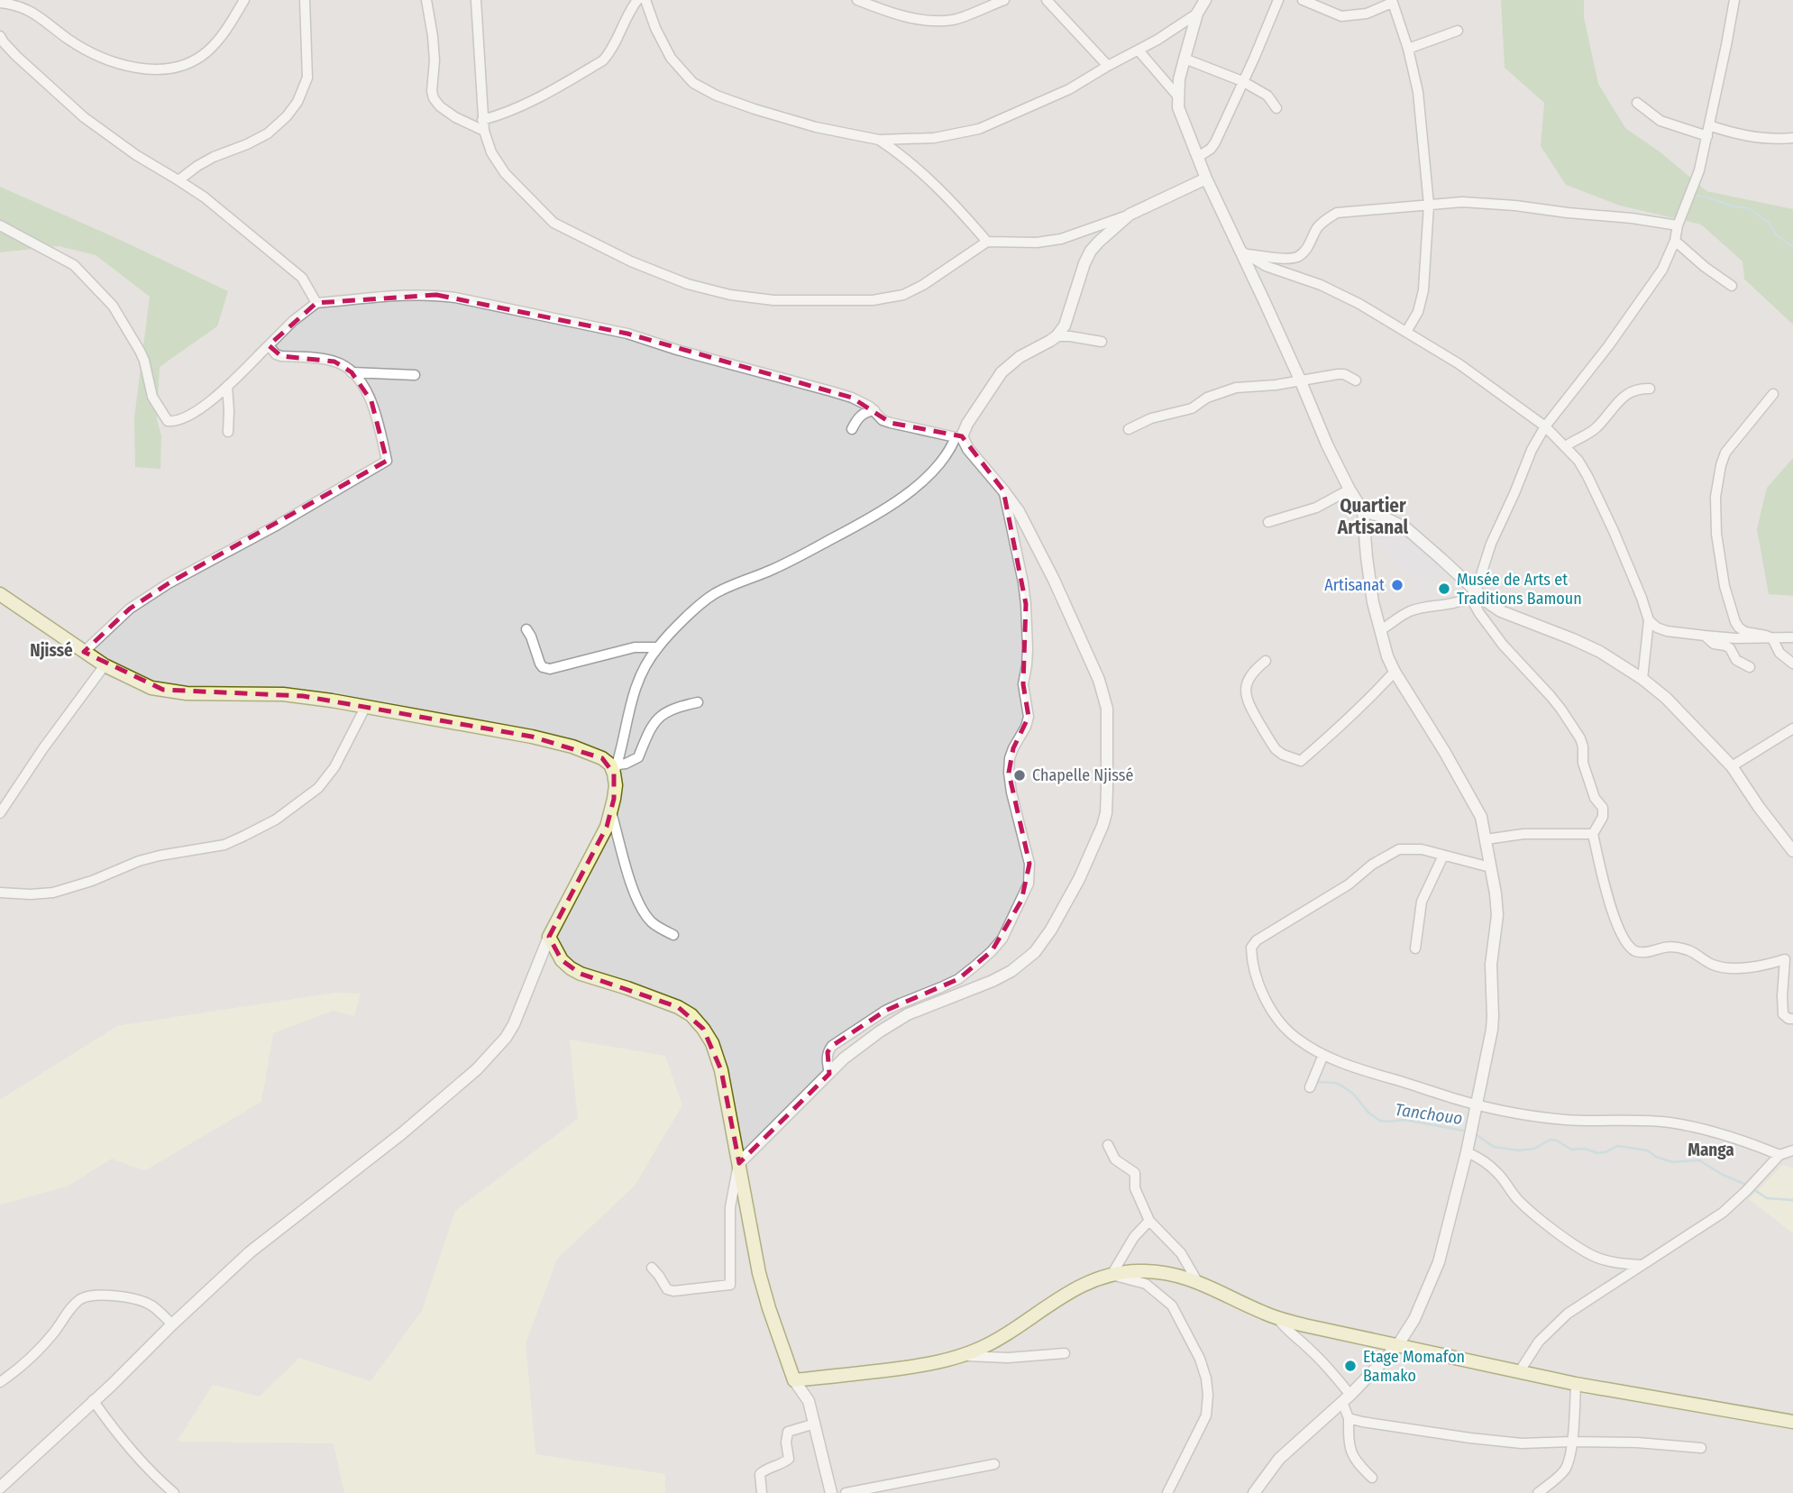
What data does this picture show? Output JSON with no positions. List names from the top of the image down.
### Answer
{
  "districts": ["Quartier Artisanal", "Njissé", "Manga"],
  "water": ["Tanchouo"],
  "places": [
    "Artisanat",
    "Musée de Arts et Traditions Bamoun",
    "Chapelle Njissé",
    "Etage Momafon Bamako"
  ]
}
